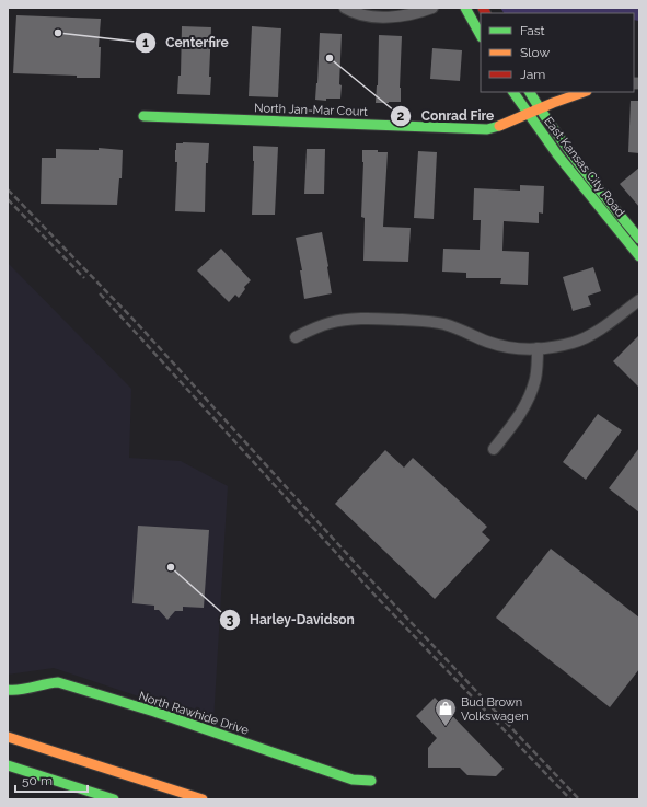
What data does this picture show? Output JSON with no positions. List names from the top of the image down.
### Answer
{
  "streets": {
    "main road": ["North Jan-Mar Court", "East Kansas City Road", "North Rawhide Drive"]
  },
  "crossings": [
    ["North Jan-Mar Court", "East Kansas City Road"]
  ],
  "places": {
    "other": ["Centerfire", "Conrad Fire", "Harley-Davidson"],
    "shop": ["Bud Brown Volkswagen"]
  },
  "legend": ["Fast", "Slow", "Jam"],
  "scale_bar": "50 m"
}
